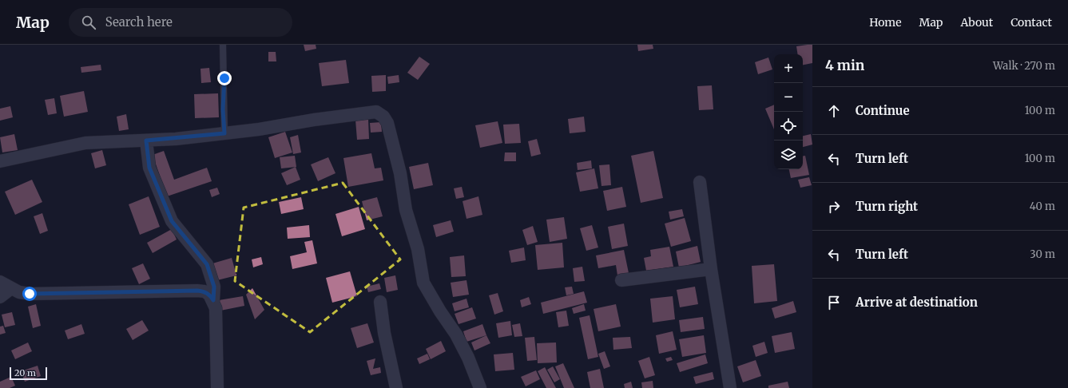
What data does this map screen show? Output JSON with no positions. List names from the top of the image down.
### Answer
{
  "scale_bar": "20 m",
  "page": {
    "header": "Map",
    "search": "Search here",
    "nav": [
      "Home",
      "Map",
      "About",
      "Contact"
    ],
    "heading": ["4 min", "Walk · 270 m"],
    "map_buttons": ["+", "−"],
    "list": [
      ["Continue", "100 m"],
      ["Turn left", "100 m"],
      ["Turn right", "40 m"],
      ["Turn left", "30 m"],
      "Arrive at destination"
    ],
    "scale": "20 m"
  }
}
